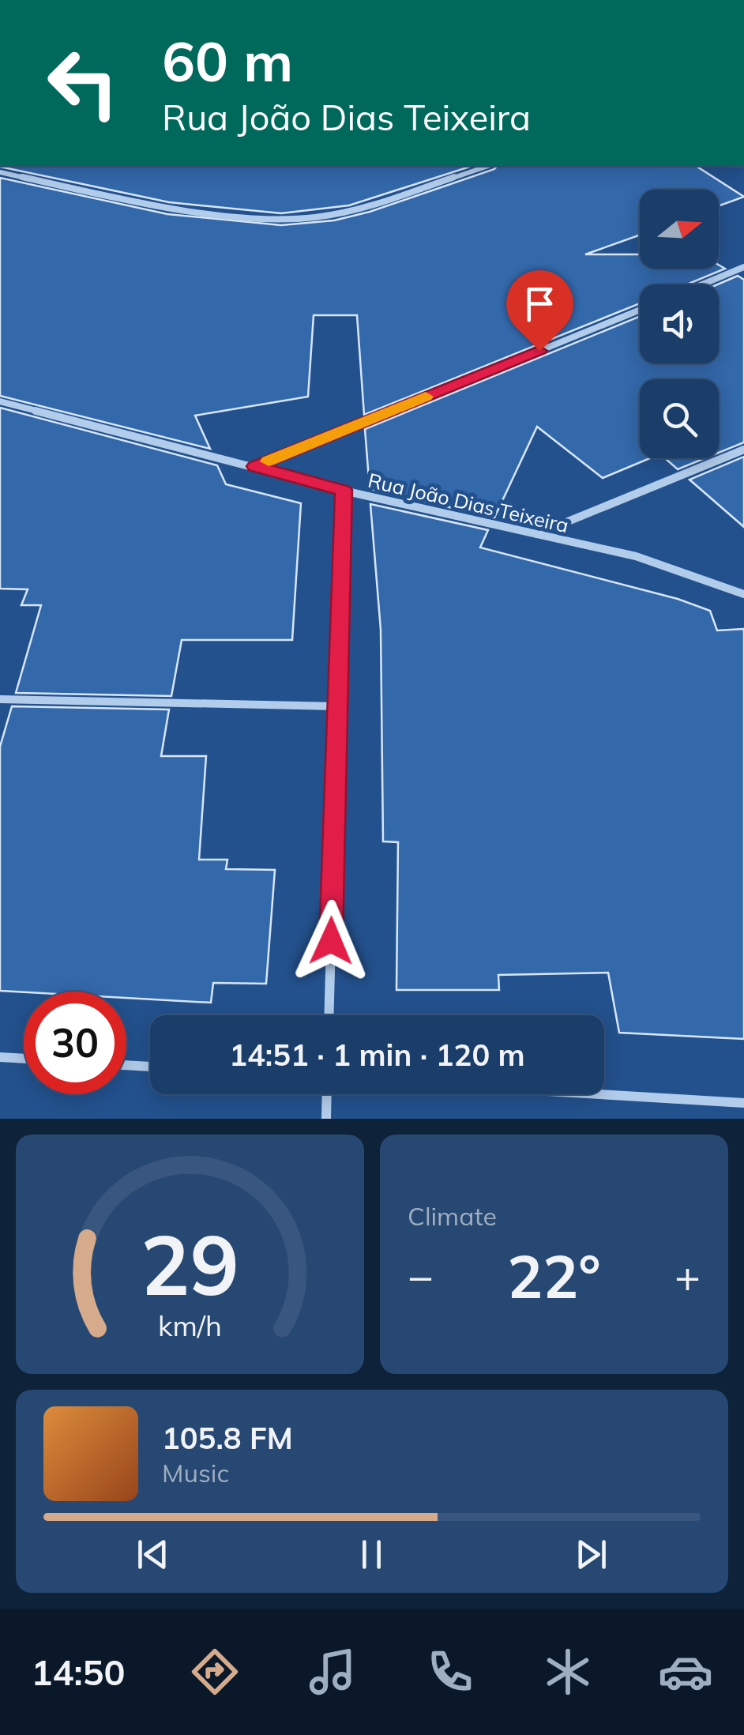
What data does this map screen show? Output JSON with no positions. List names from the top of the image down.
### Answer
{
  "streets": {
    "street": ["Rua João Dias Teixeira"]
  },
  "north": "right",
  "page": {
    "turn": ["60 m", "Rua João Dias Teixeira"],
    "limit": "30",
    "trip": "14:51 · 1 min · 120 m",
    "tile": "Climate",
    "heat": ["−", "22°", "+"],
    "song": ["105.8 FM", "Music"],
    "tabs": "14:50",
    "gauge": ["29", "km/h"]
  }
}
